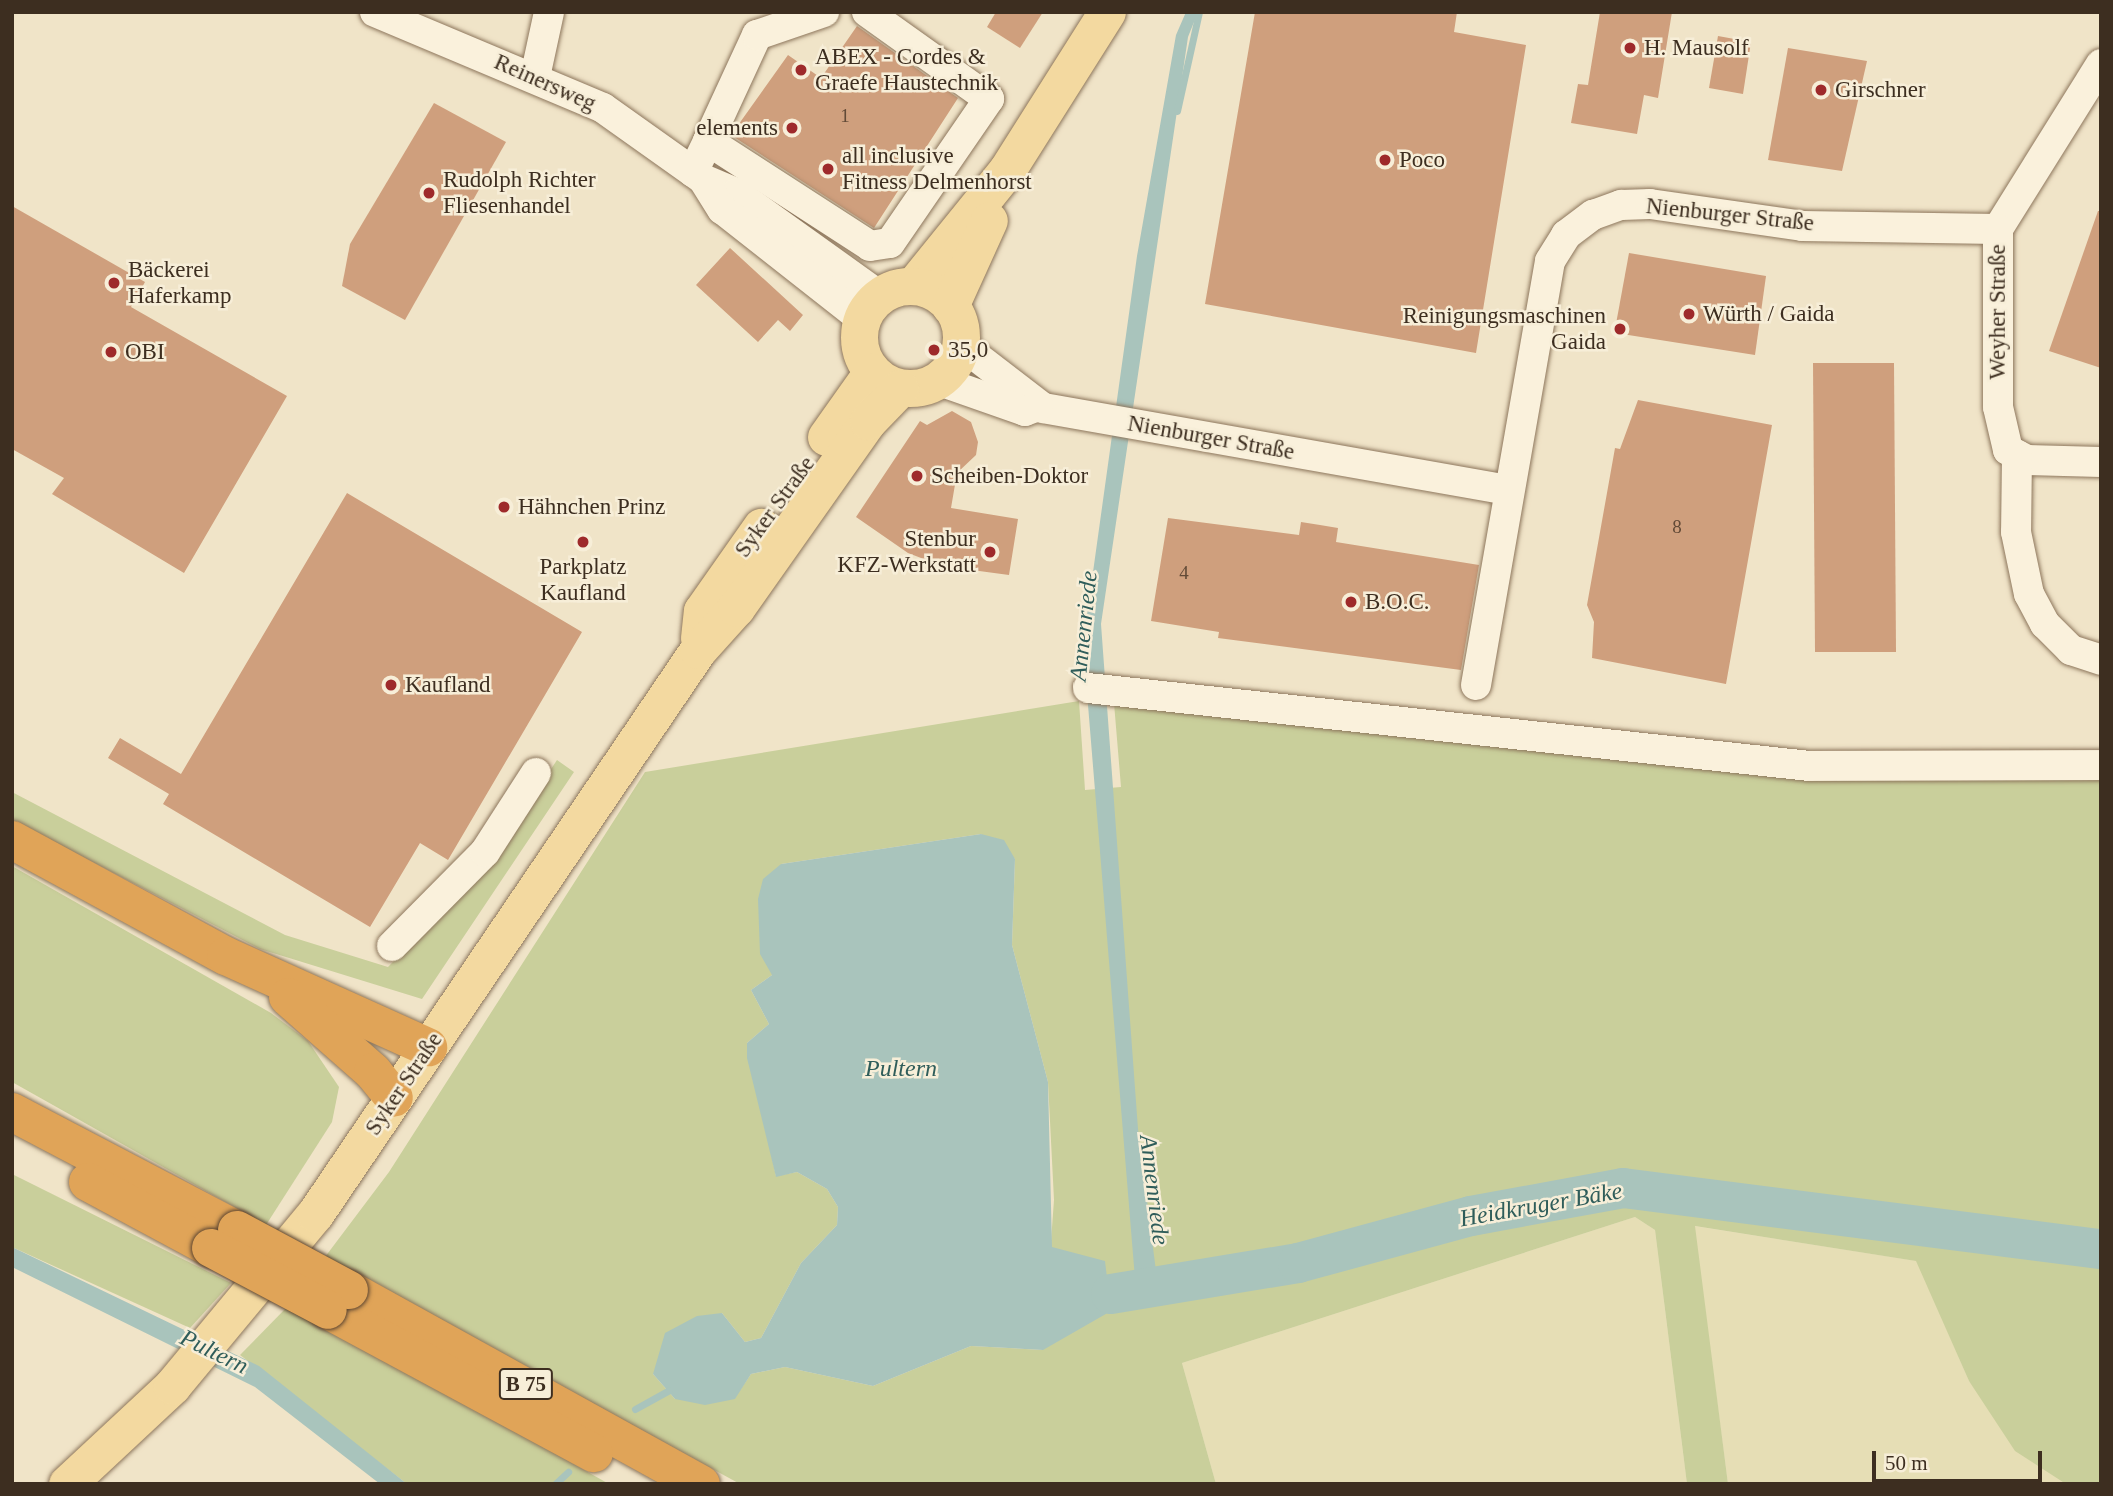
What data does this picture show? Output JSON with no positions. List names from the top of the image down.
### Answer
{
  "streets": {
    "highway": ["B 75"],
    "main road": ["Syker Straße"],
    "street": ["Reinersweg", "Nienburger Straße", "Weyher Straße"]
  },
  "crossings": [
    ["Reinersweg", "Nienburger Straße"],
    ["Reinersweg", "Syker Straße"],
    ["Nienburger Straße", "Weyher Straße"],
    ["Nienburger Straße", "Syker Straße"]
  ],
  "water": ["Annenriede", "Pultern", "Heidkruger Bäke"],
  "places": [
    "H. Mausolf",
    "ABEX - Cordes & Graefe Haustechnik",
    "Girschner",
    "elements",
    "Poco",
    "all inclusive Fitness Delmenhorst",
    "Rudolph Richter Fliesenhandel",
    "Bäckerei Haferkamp",
    "Würth / Gaida",
    "Reinigungsmaschinen Gaida",
    "35,0",
    "OBI",
    "Scheiben-Doktor",
    "Hähnchen Prinz",
    "Parkplatz Kaufland",
    "Stenbur KFZ-Werkstatt",
    "B.O.C.",
    "Kaufland"
  ],
  "house_numbers": ["1", "8", "4"],
  "scale_bar": "50 m"
}
